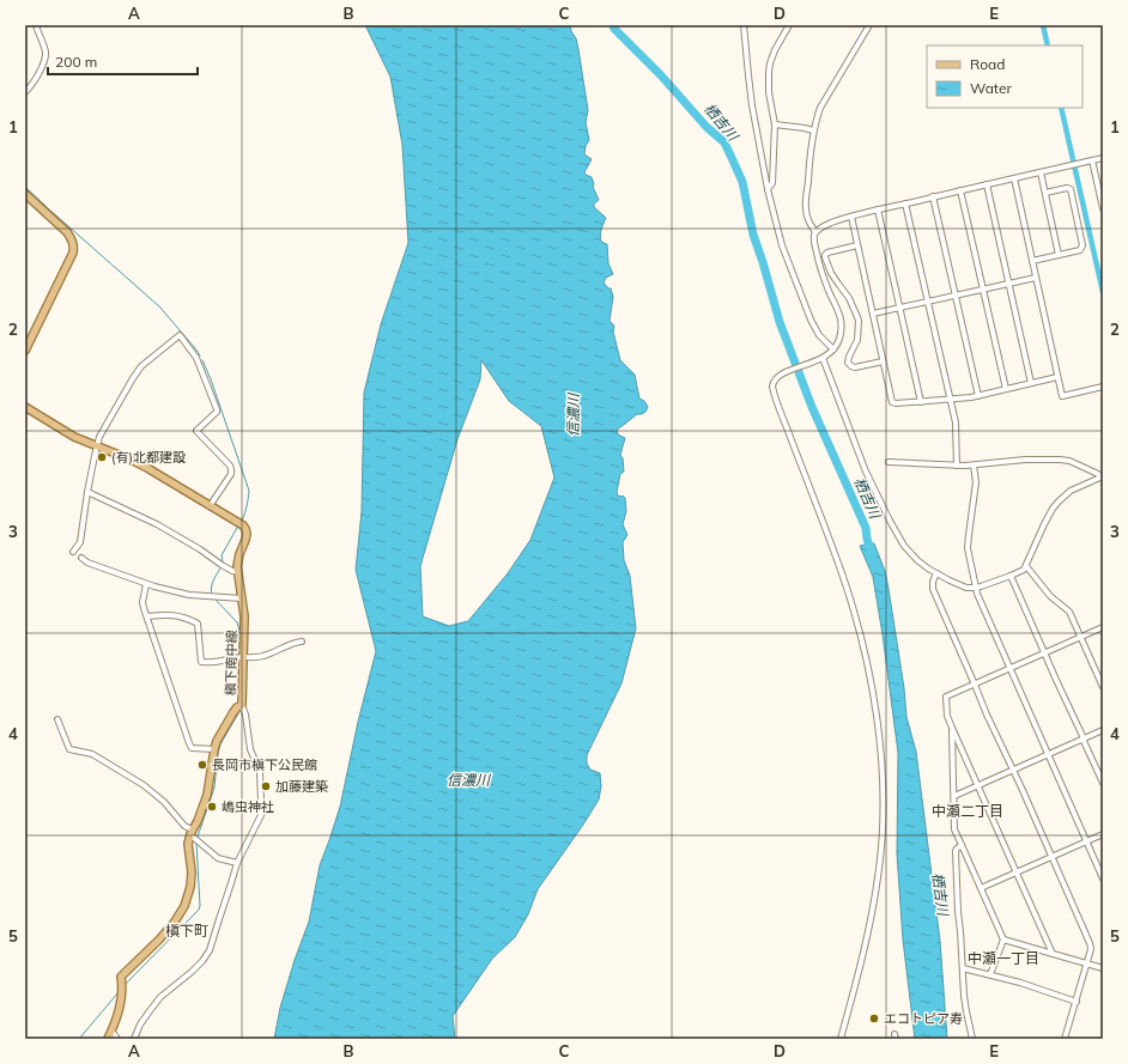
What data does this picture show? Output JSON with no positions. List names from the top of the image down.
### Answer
{
  "streets": {
    "main road": ["槇下南中線"]
  },
  "districts": ["中瀬二丁目", "槇下町", "中瀬一丁目"],
  "water": ["栖吉川", "信濃川"],
  "places": [
    "(有)北都建設",
    "長岡市槇下公民館",
    "加藤建築",
    "嶋虫神社",
    "エコトピア寿"
  ],
  "legend": ["Road", "Water"],
  "scale_bar": "200 m",
  "grid": {
    "columns": [
      "A",
      "B",
      "C",
      "D",
      "E"
    ],
    "rows": [
      "1",
      "2",
      "3",
      "4",
      "5"
    ]
  }
}
